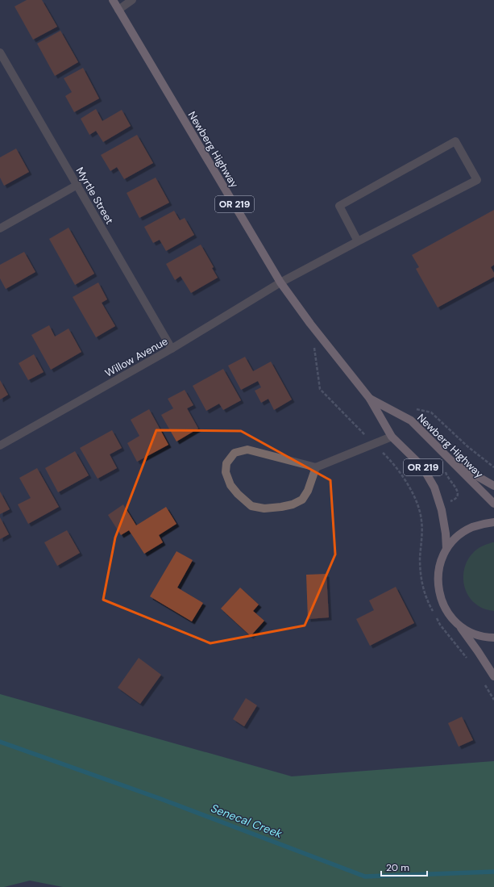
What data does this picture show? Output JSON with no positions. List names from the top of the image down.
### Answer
{
  "streets": {
    "main road": ["Newberg Highway", "OR 219"],
    "street": ["Myrtle Street", "Willow Avenue"]
  },
  "crossings": [
    ["Newberg Highway", "Willow Avenue"],
    ["Myrtle Street", "Willow Avenue"]
  ],
  "water": ["Senecal Creek"],
  "scale_bar": "20 m"
}
